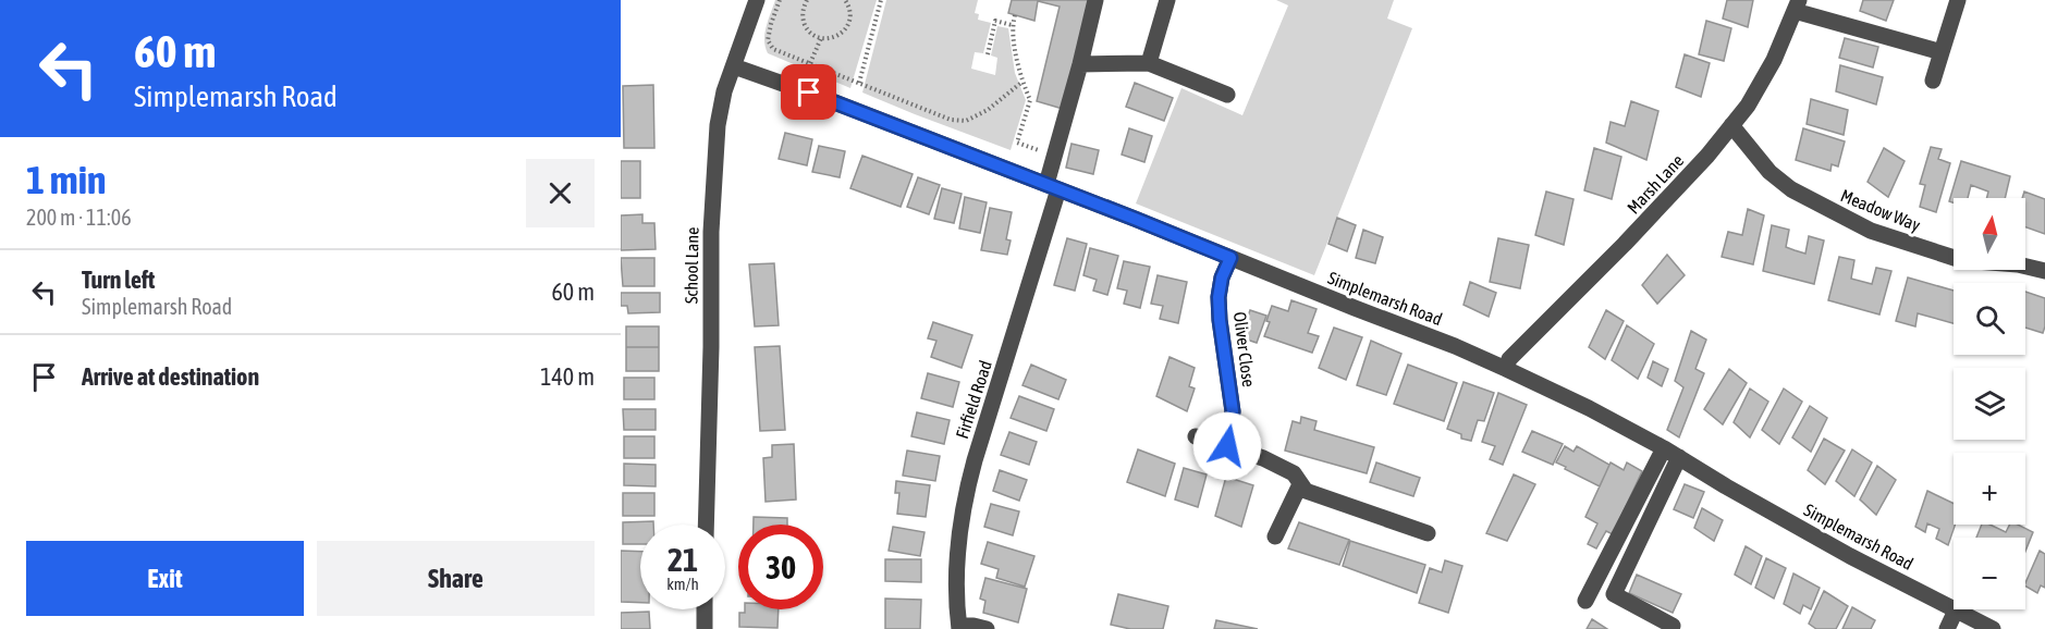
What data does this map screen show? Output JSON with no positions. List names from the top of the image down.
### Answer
{
  "streets": {
    "street": [
      "Marsh Lane",
      "Meadow Way",
      "School Lane",
      "Simplemarsh Road",
      "Oliver Close",
      "Firfield Road"
    ]
  },
  "crossings": [
    ["Marsh Lane", "Meadow Way"],
    ["Marsh Lane", "Simplemarsh Road"],
    ["School Lane", "Simplemarsh Road"],
    ["Simplemarsh Road", "Oliver Close"],
    ["Simplemarsh Road", "Firfield Road"]
  ],
  "north": "top",
  "page": {
    "turn": ["60 m", "Simplemarsh Road"],
    "heading": ["1 min", "200 m · 11:06"],
    "map_buttons": ["+", "−"],
    "list": [
      {
        "name": "Turn left",
        "note": "Simplemarsh Road",
        "value": "60 m"
      },
      {
        "name": "Arrive at destination",
        "value": "140 m"
      }
    ],
    "speed": "21 km/h",
    "limit": "30",
    "buttons": ["Exit", "Share"]
  }
}
